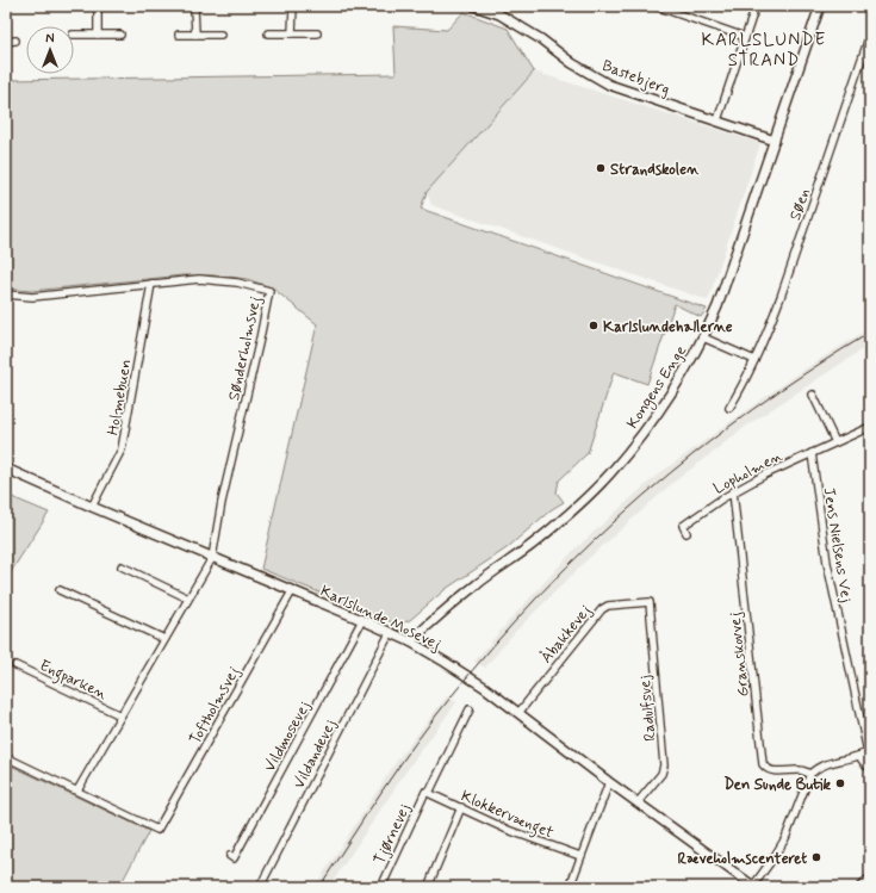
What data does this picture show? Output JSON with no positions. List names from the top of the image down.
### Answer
{
  "streets": {
    "street": [
      "Bastebjerg",
      "Søen",
      "Sønderholmsvej",
      "Kongens Enge",
      "Holmebuen",
      "Lopholmen",
      "Jens Nielsens Vej",
      "Karlslunde Mosevej",
      "Åbakkevej",
      "Granskovvej",
      "Engparken",
      "Toftholmsvej",
      "Radulfsvej",
      "Vildmosevej",
      "Vildandevej",
      "Klokkervænget",
      "Tjørnevej"
    ]
  },
  "crossings": [
    ["Bastebjerg", "Kongens Enge"],
    ["Sønderholmsvej", "Holmebuen"],
    ["Sønderholmsvej", "Karlslunde Mosevej"],
    ["Sønderholmsvej", "Engparken"],
    ["Kongens Enge", "Karlslunde Mosevej"],
    ["Holmebuen", "Karlslunde Mosevej"],
    ["Lopholmen", "Jens Nielsens Vej"],
    ["Lopholmen", "Granskovvej"],
    ["Karlslunde Mosevej", "Åbakkevej"],
    ["Karlslunde Mosevej", "Engparken"],
    ["Karlslunde Mosevej", "Toftholmsvej"],
    ["Karlslunde Mosevej", "Radulfsvej"],
    ["Karlslunde Mosevej", "Vildmosevej"],
    ["Karlslunde Mosevej", "Vildandevej"],
    ["Åbakkevej", "Radulfsvej"],
    ["Engparken", "Toftholmsvej"],
    ["Klokkervænget", "Tjørnevej"]
  ],
  "districts": ["KARLSLUNDE STRAND"],
  "places": [
    "Strandskolen",
    "Karlslundehallerne",
    "Den Sunde Butik",
    "Ræveholmscenteret"
  ],
  "north": "top"
}
